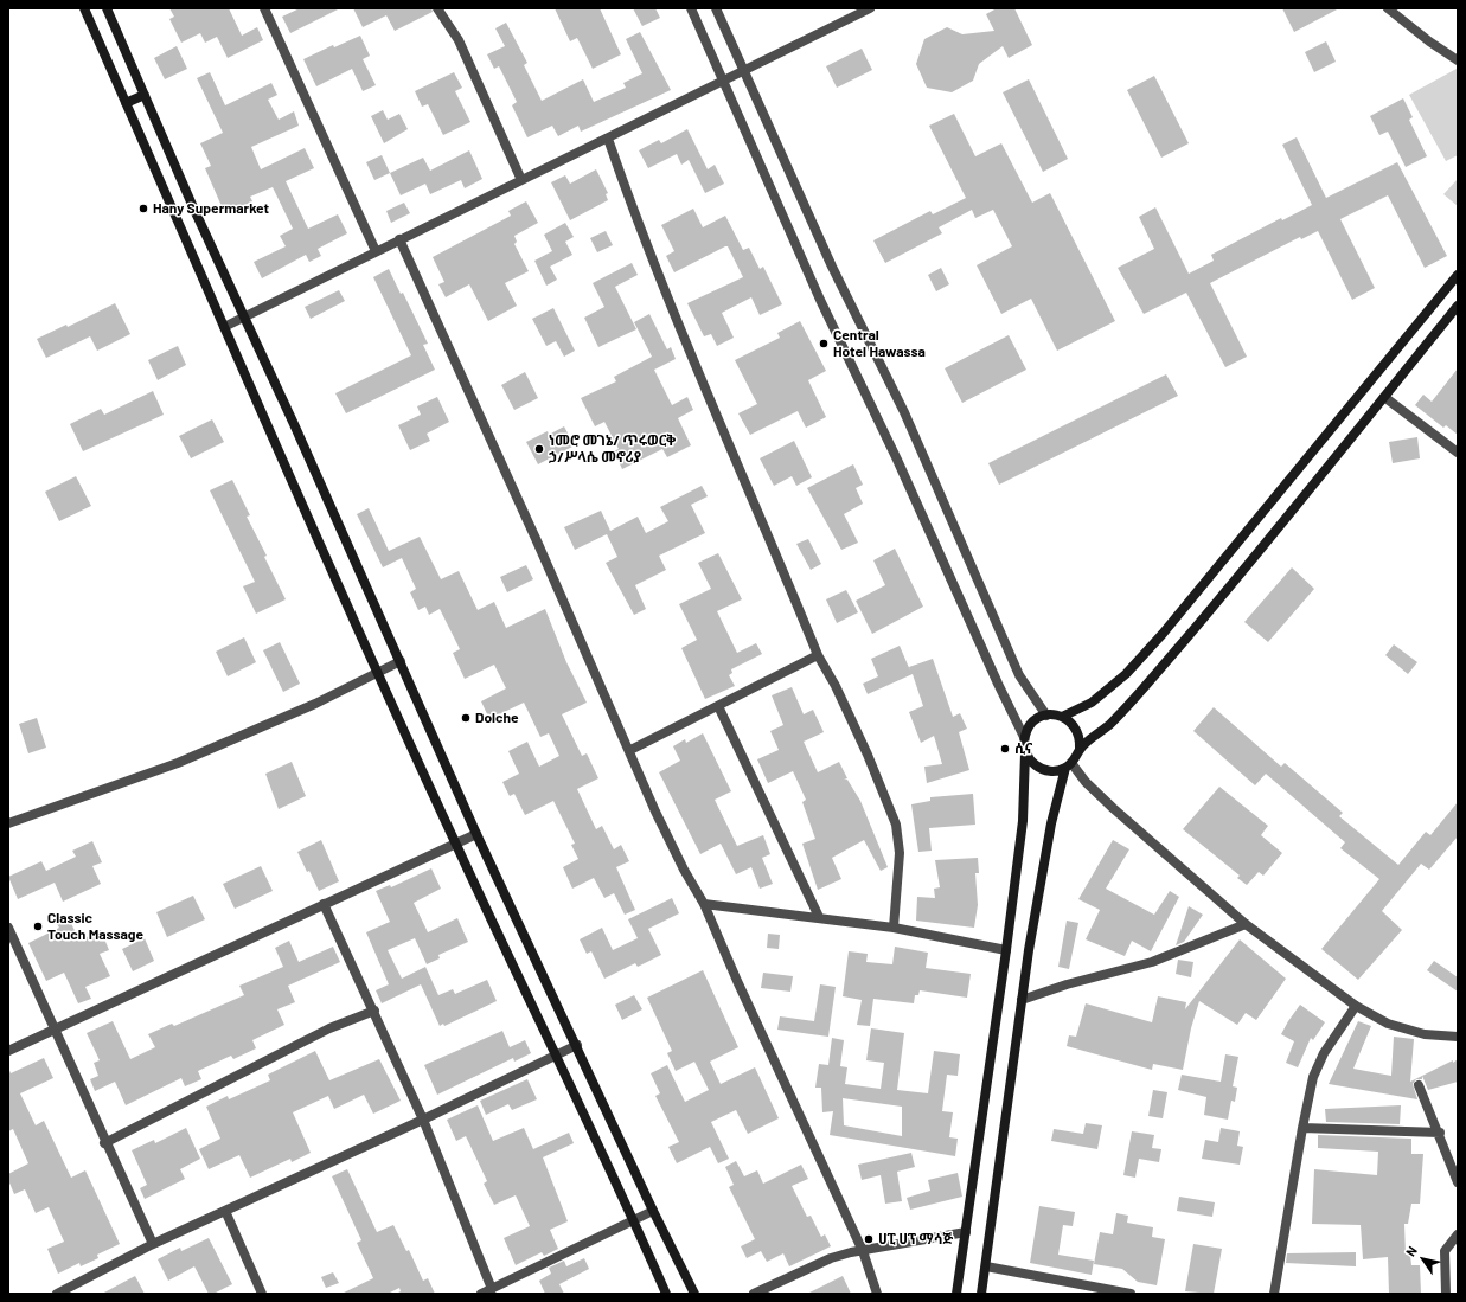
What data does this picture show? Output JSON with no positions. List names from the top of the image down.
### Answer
{
  "places": [
    "Hany Supermarket",
    "Central Hotel Hawassa",
    "ነመሮ መገኔ/ ጥሩወርቅ ኃ/ሥላሴ መኖሪያ",
    "Dolche",
    "ሲና",
    "Classic Touch Massage",
    "ሀፒ ሀፕ ማሳጅ"
  ],
  "north": "top left"
}
